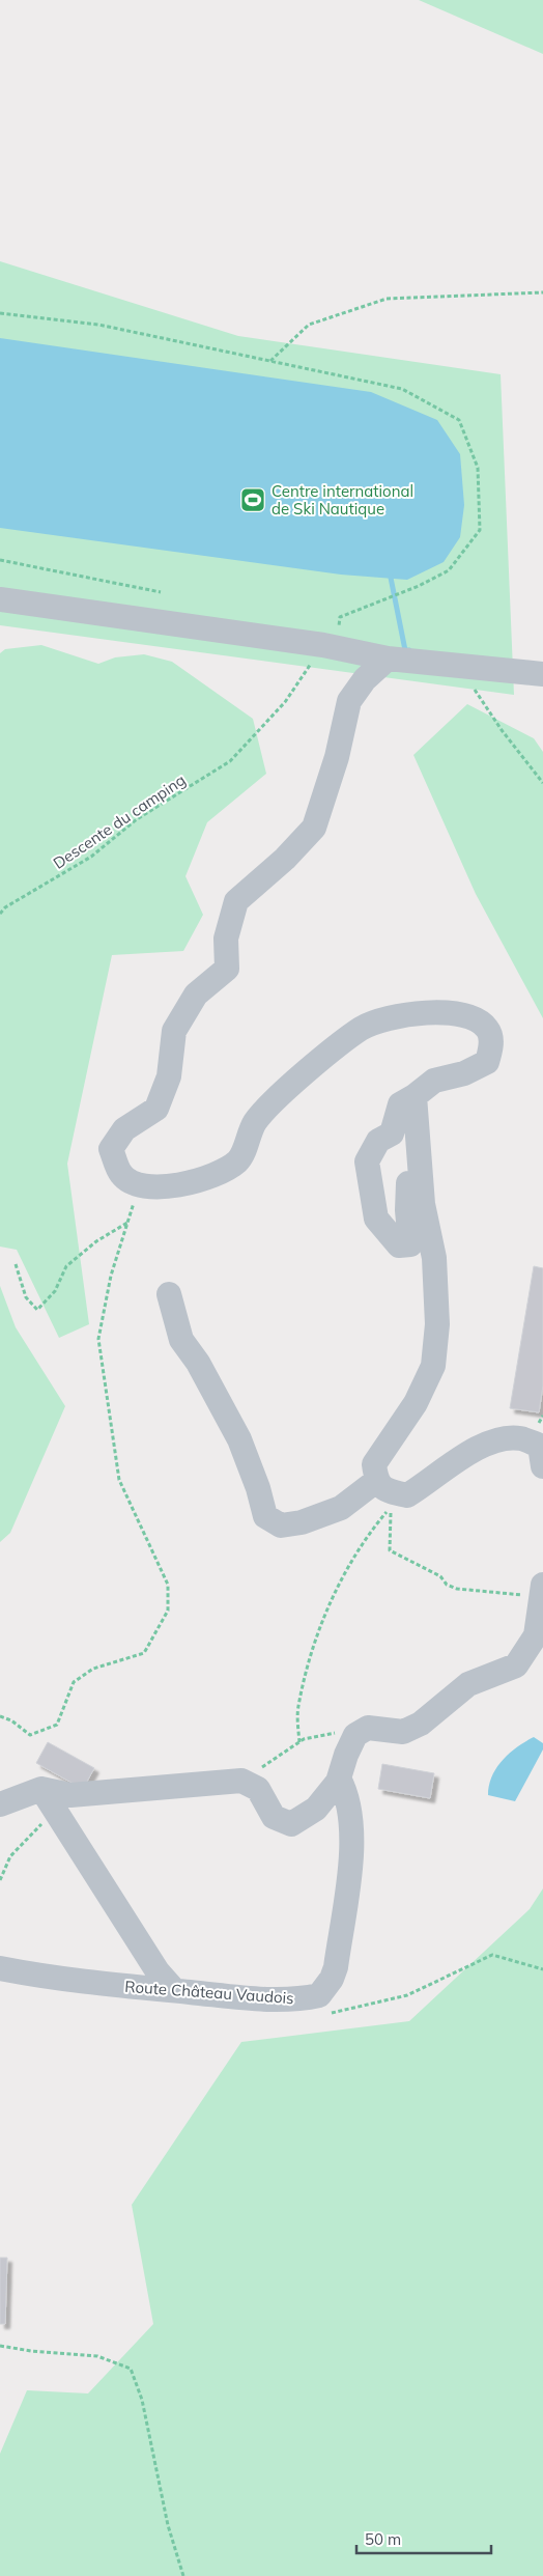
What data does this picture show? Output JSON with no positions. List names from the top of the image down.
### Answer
{
  "streets": {
    "lane": ["Route Château Vaudois"],
    "path": ["Descente du camping"]
  },
  "places": {
    "sports": ["Centre international de Ski Nautique"]
  },
  "scale_bar": "50 m"
}
